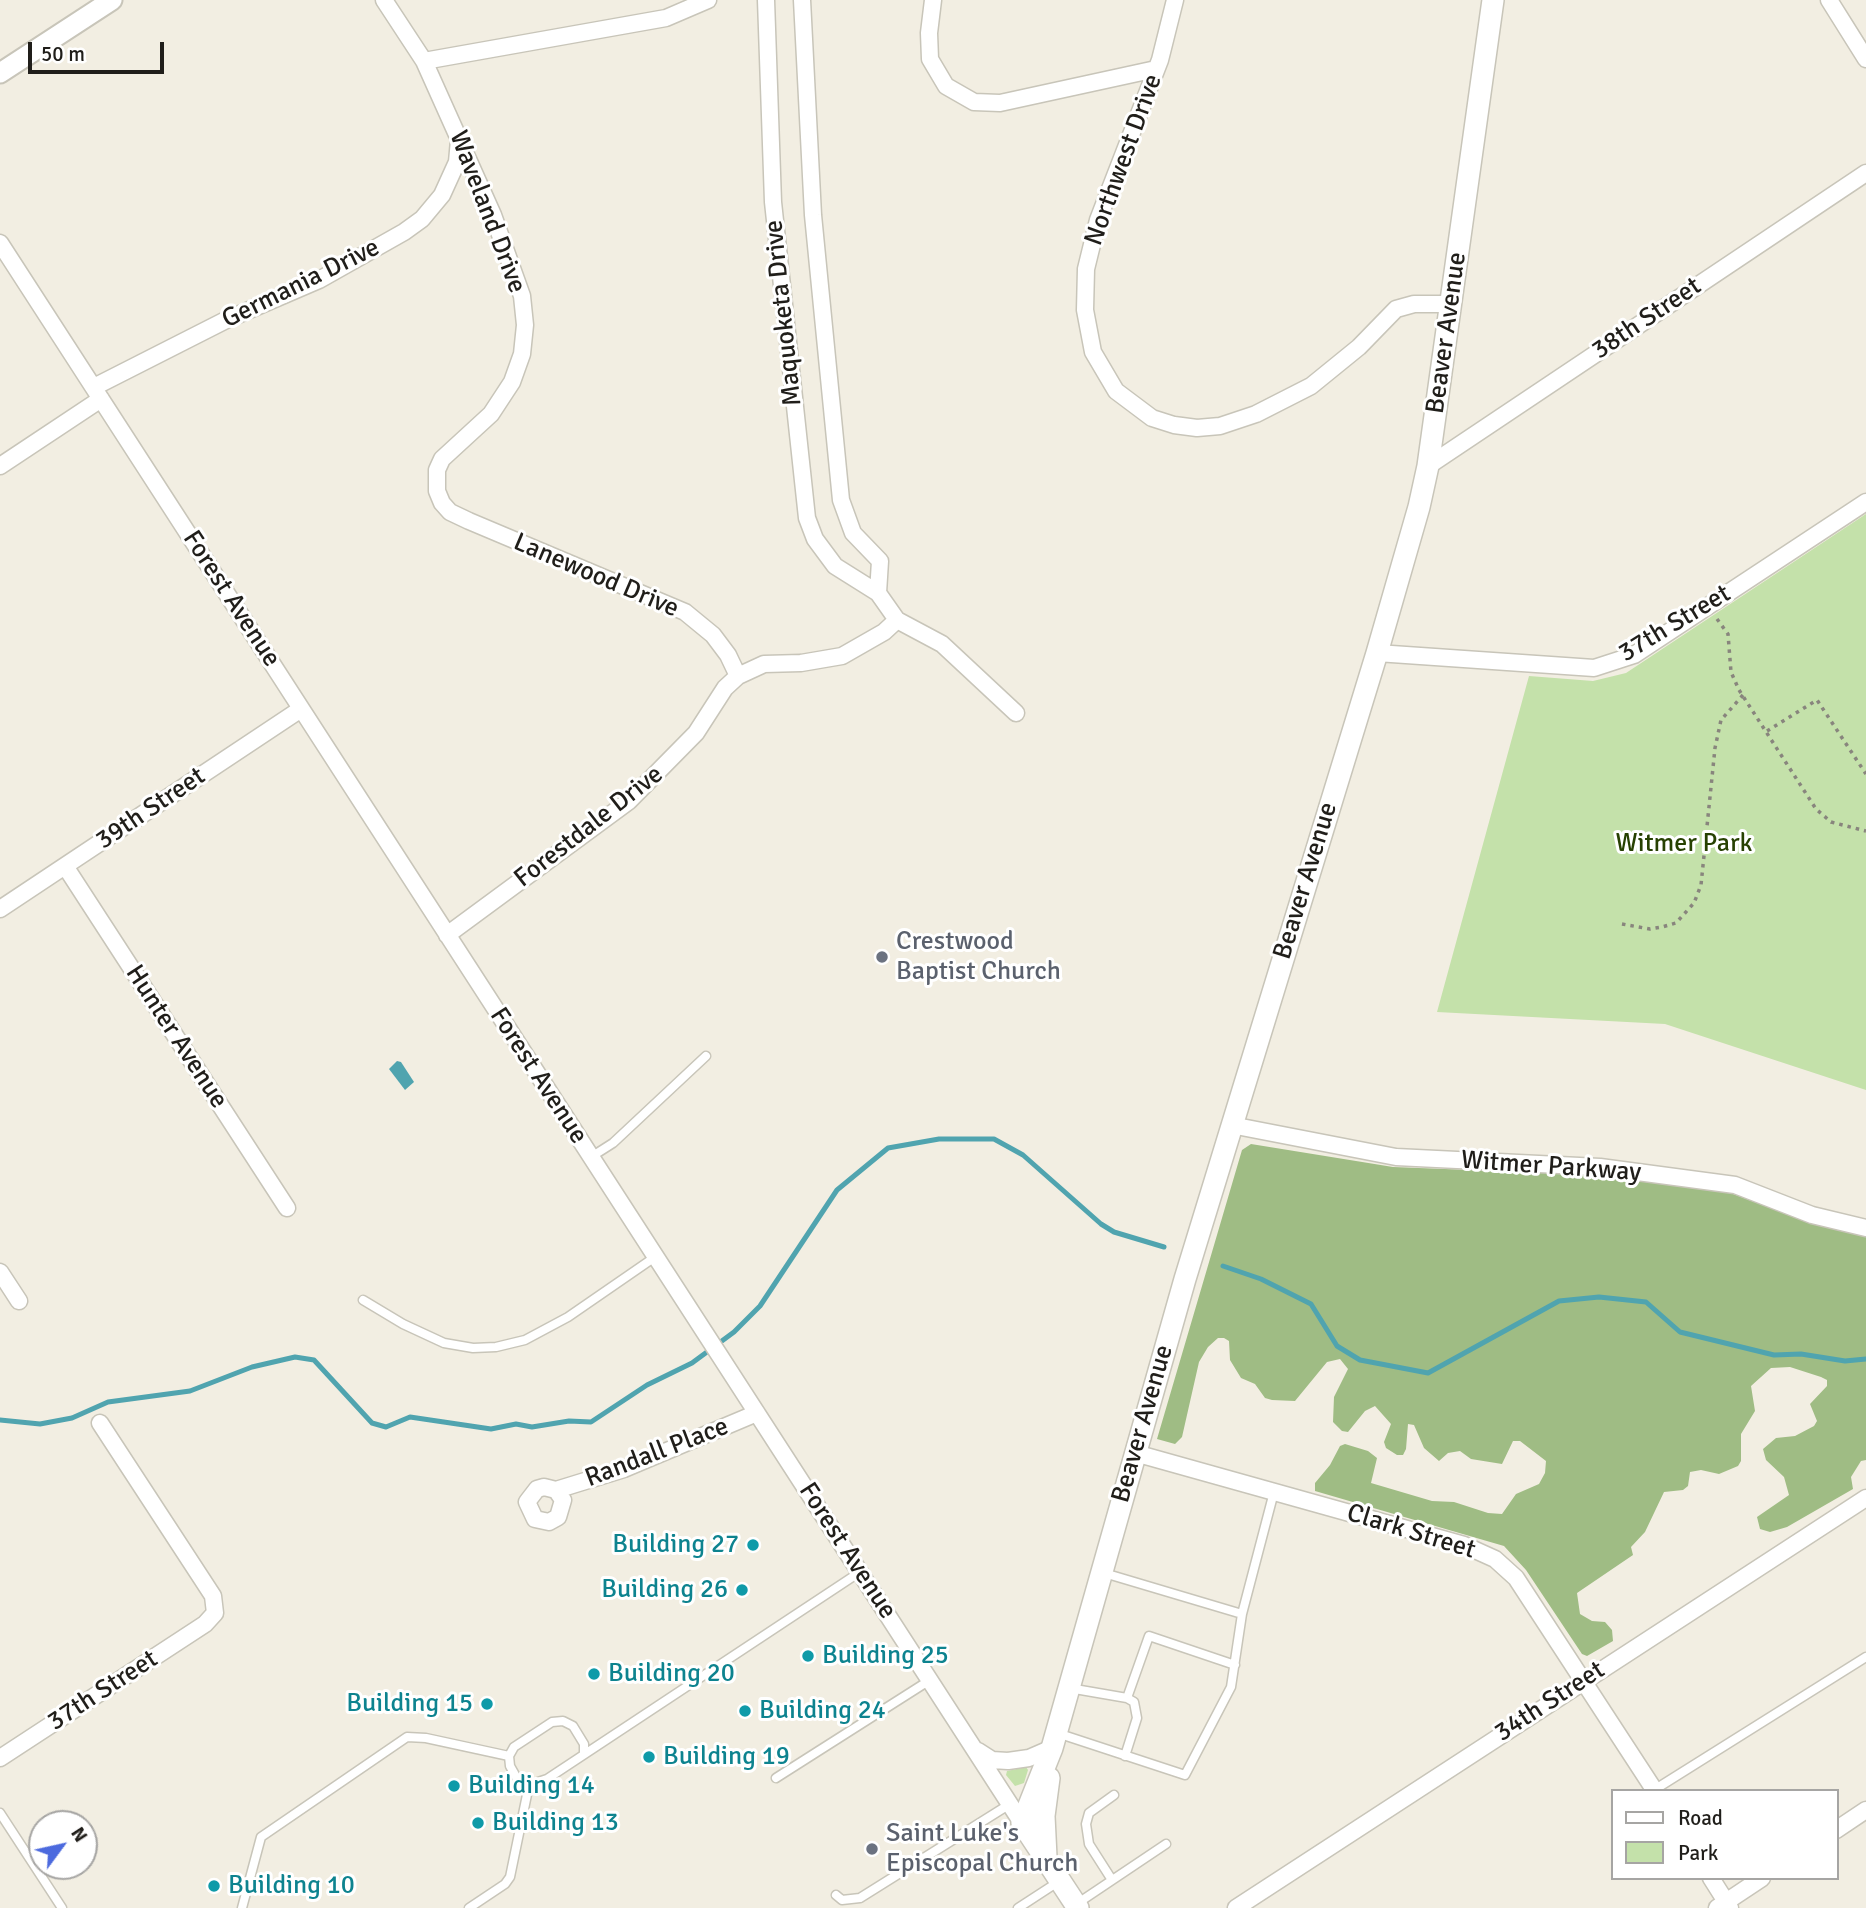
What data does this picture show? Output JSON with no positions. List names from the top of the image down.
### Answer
{
  "streets": {
    "main road": ["Beaver Avenue", "Forest Avenue"],
    "street": [
      "Northwest Drive",
      "Waveland Drive",
      "Germania Drive",
      "Maquoketa Drive",
      "38th Street",
      "Lanewood Drive",
      "37th Street",
      "39th Street",
      "Forestdale Drive",
      "Hunter Avenue",
      "Witmer Parkway",
      "Randall Place",
      "Clark Street",
      "34th Street"
    ]
  },
  "crossings": [
    ["Northwest Drive", "Beaver Avenue"],
    ["Waveland Drive", "Germania Drive"],
    ["Waveland Drive", "Lanewood Drive"],
    ["Germania Drive", "Forest Avenue"],
    ["Maquoketa Drive", "Forestdale Drive"],
    ["38th Street", "Beaver Avenue"],
    ["Beaver Avenue", "Forest Avenue"],
    ["Beaver Avenue", "37th Street"],
    ["Beaver Avenue", "Witmer Parkway"],
    ["Beaver Avenue", "Clark Street"],
    ["Lanewood Drive", "Forestdale Drive"],
    ["Forest Avenue", "39th Street"],
    ["Forest Avenue", "Forestdale Drive"],
    ["Forest Avenue", "Randall Place"],
    ["39th Street", "Hunter Avenue"],
    ["Clark Street", "34th Street"]
  ],
  "parks": ["Witmer Park"],
  "places": [
    "Crestwood Baptist Church",
    "Building 27",
    "Building 26",
    "Building 25",
    "Building 20",
    "Building 15",
    "Building 24",
    "Building 19",
    "Building 14",
    "Building 13",
    "Saint Luke's Episcopal Church",
    "Building 10"
  ],
  "legend": ["Road", "Park"],
  "scale_bar": "50 m",
  "north": "top right"
}
